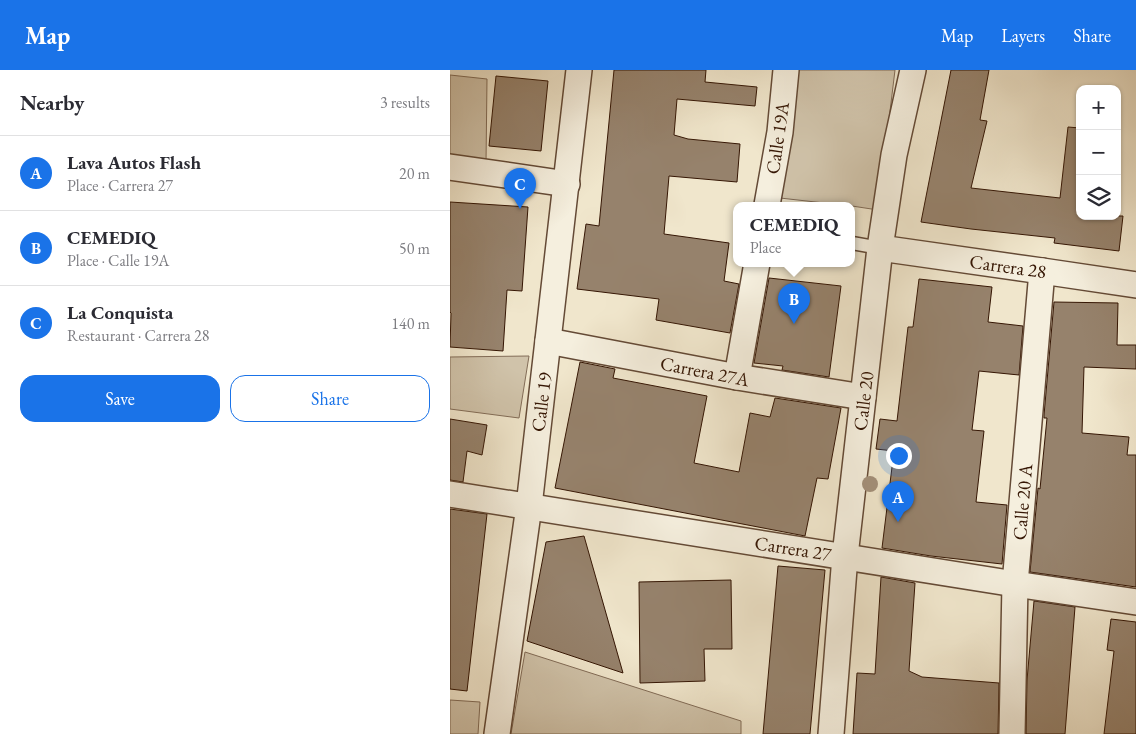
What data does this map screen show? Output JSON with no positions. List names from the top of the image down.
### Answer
{
  "streets": {
    "street": [
      "Calle 19A",
      "Carrera 28",
      "Carrera 27A",
      "Calle 20",
      "Calle 19",
      "Calle 20 A",
      "Carrera 27"
    ]
  },
  "crossings": [
    ["Carrera 28", "Calle 20"],
    ["Carrera 28", "Calle 20 A"],
    ["Carrera 27A", "Calle 20"],
    ["Carrera 27A", "Calle 19"],
    ["Calle 20", "Carrera 27"],
    ["Calle 19", "Carrera 27"],
    ["Calle 20 A", "Carrera 27"]
  ],
  "page": {
    "header": "Map",
    "nav": ["Map", "Layers", "Share"],
    "heading": ["Nearby", "3 results"],
    "map_buttons": ["+", "−"],
    "list": [
      {
        "mark": "A",
        "name": "Lava Autos Flash",
        "note": "Place · Carrera 27",
        "value": "20 m"
      },
      {
        "mark": "B",
        "name": "CEMEDIQ",
        "note": "Place · Calle 19A",
        "value": "50 m"
      },
      {
        "mark": "C",
        "name": "La Conquista",
        "note": "Restaurant · Carrera 28",
        "value": "140 m"
      }
    ],
    "pins": ["C", "B", "A"],
    "popup": ["CEMEDIQ", "Place"],
    "buttons": ["Save", "Share"]
  }
}
